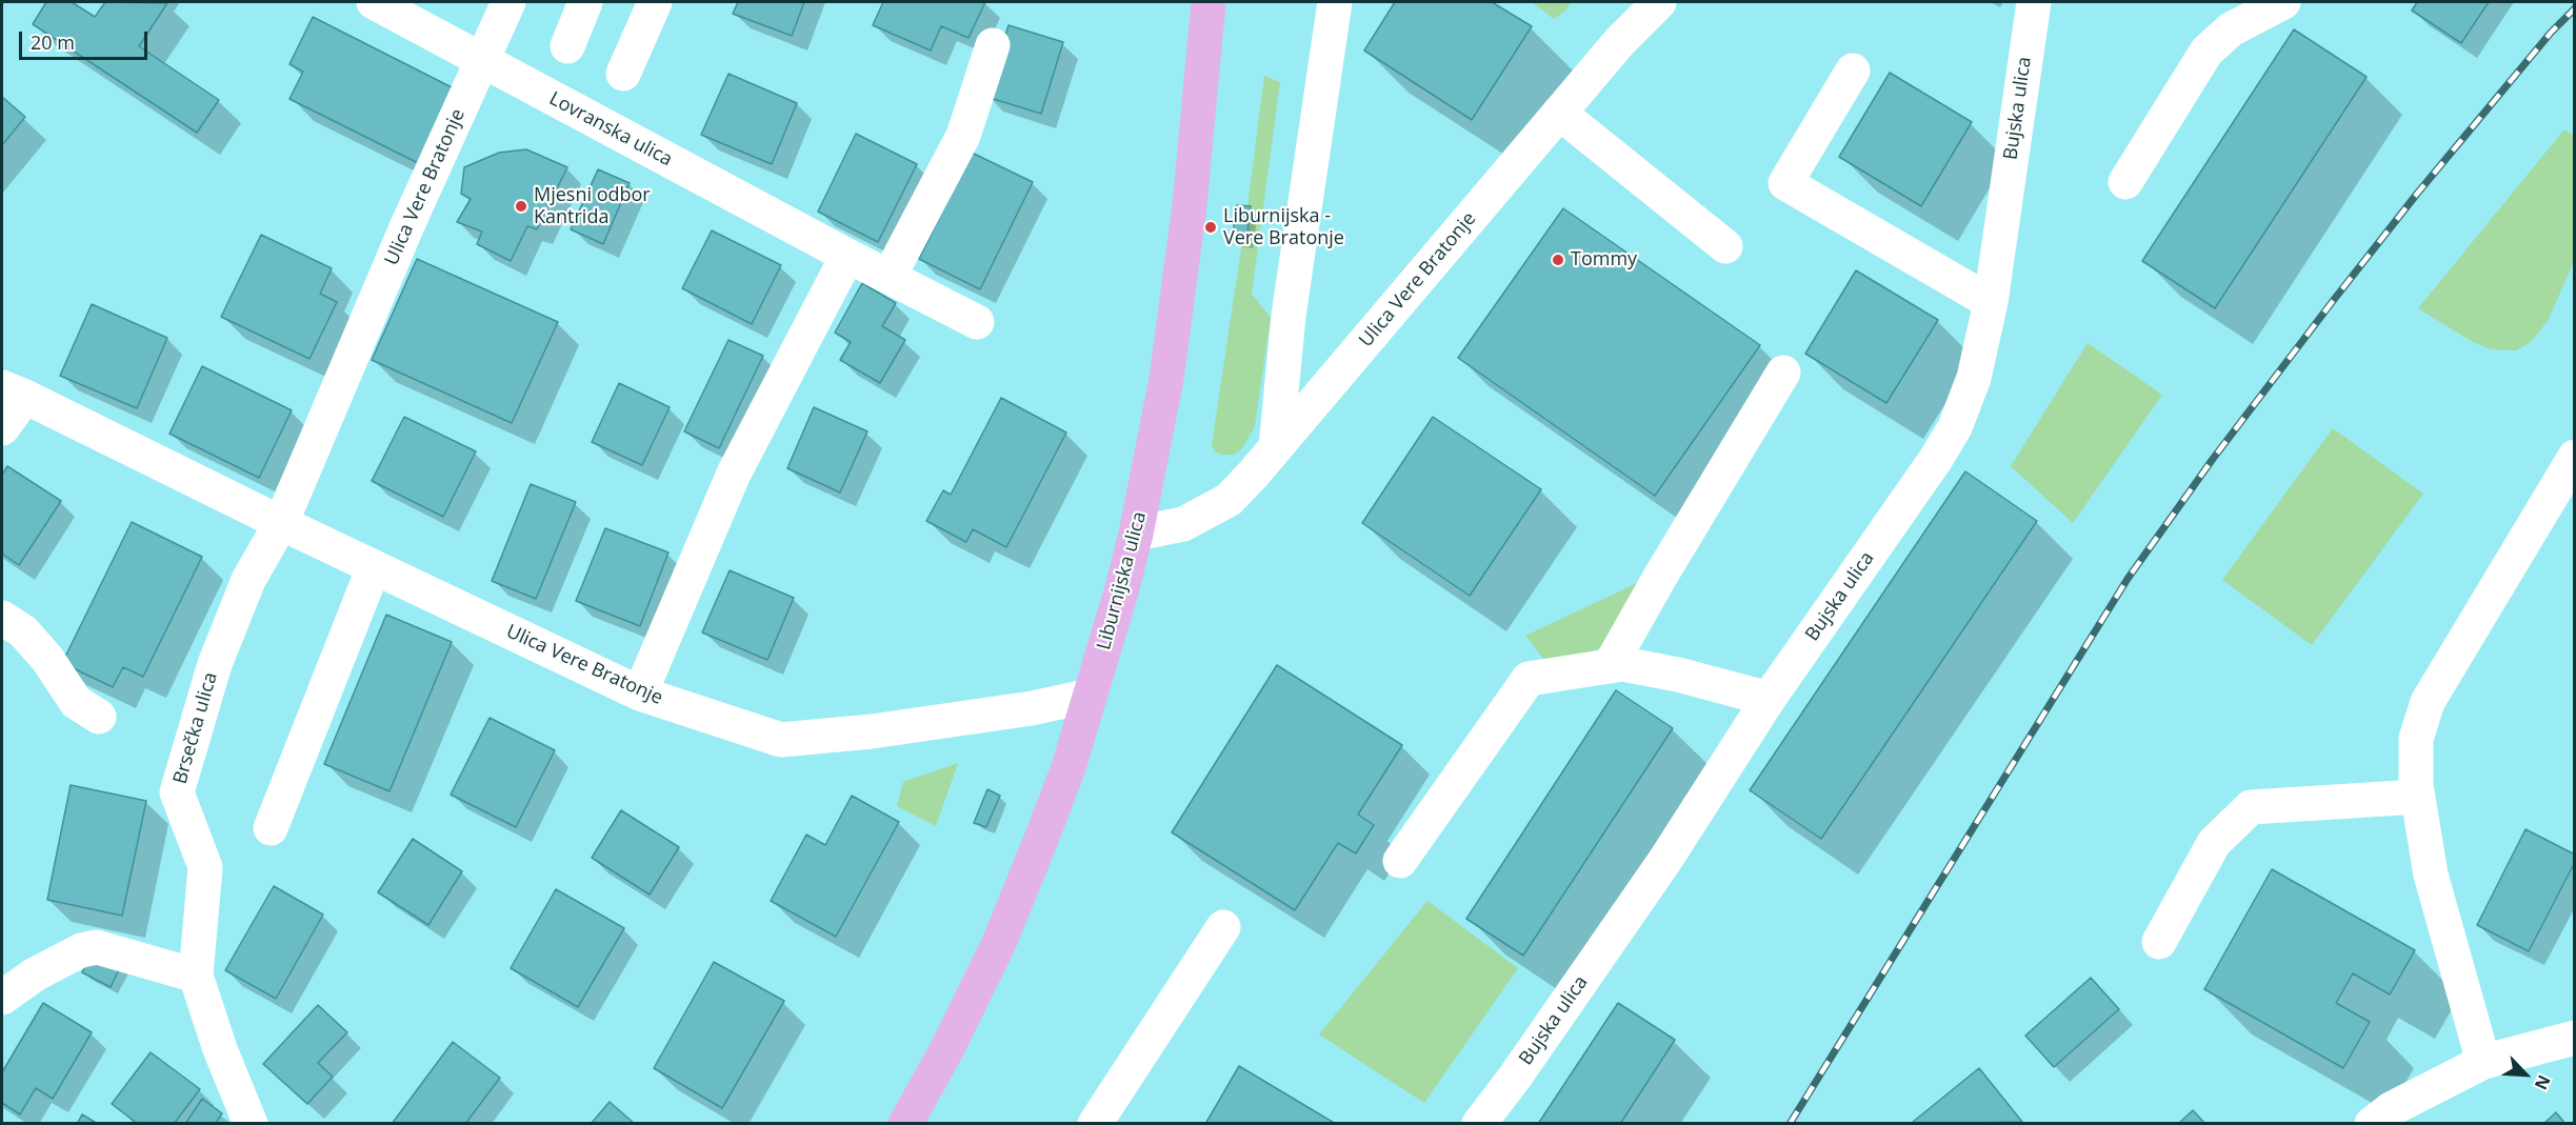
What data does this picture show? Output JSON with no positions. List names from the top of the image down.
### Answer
{
  "streets": {
    "main road": ["Liburnijska ulica"],
    "street": [
      "Bujska ulica",
      "Lovranska ulica",
      "Ulica Vere Bratonje",
      "Brsečka ulica"
    ]
  },
  "crossings": [
    ["Lovranska ulica", "Ulica Vere Bratonje"],
    ["Ulica Vere Bratonje", "Liburnijska ulica"],
    ["Ulica Vere Bratonje", "Brsečka ulica"]
  ],
  "places": ["Mjesni odbor Kantrida", "Liburnijska - Vere Bratonje", "Tommy"],
  "scale_bar": "20 m",
  "north": "bottom right"
}
